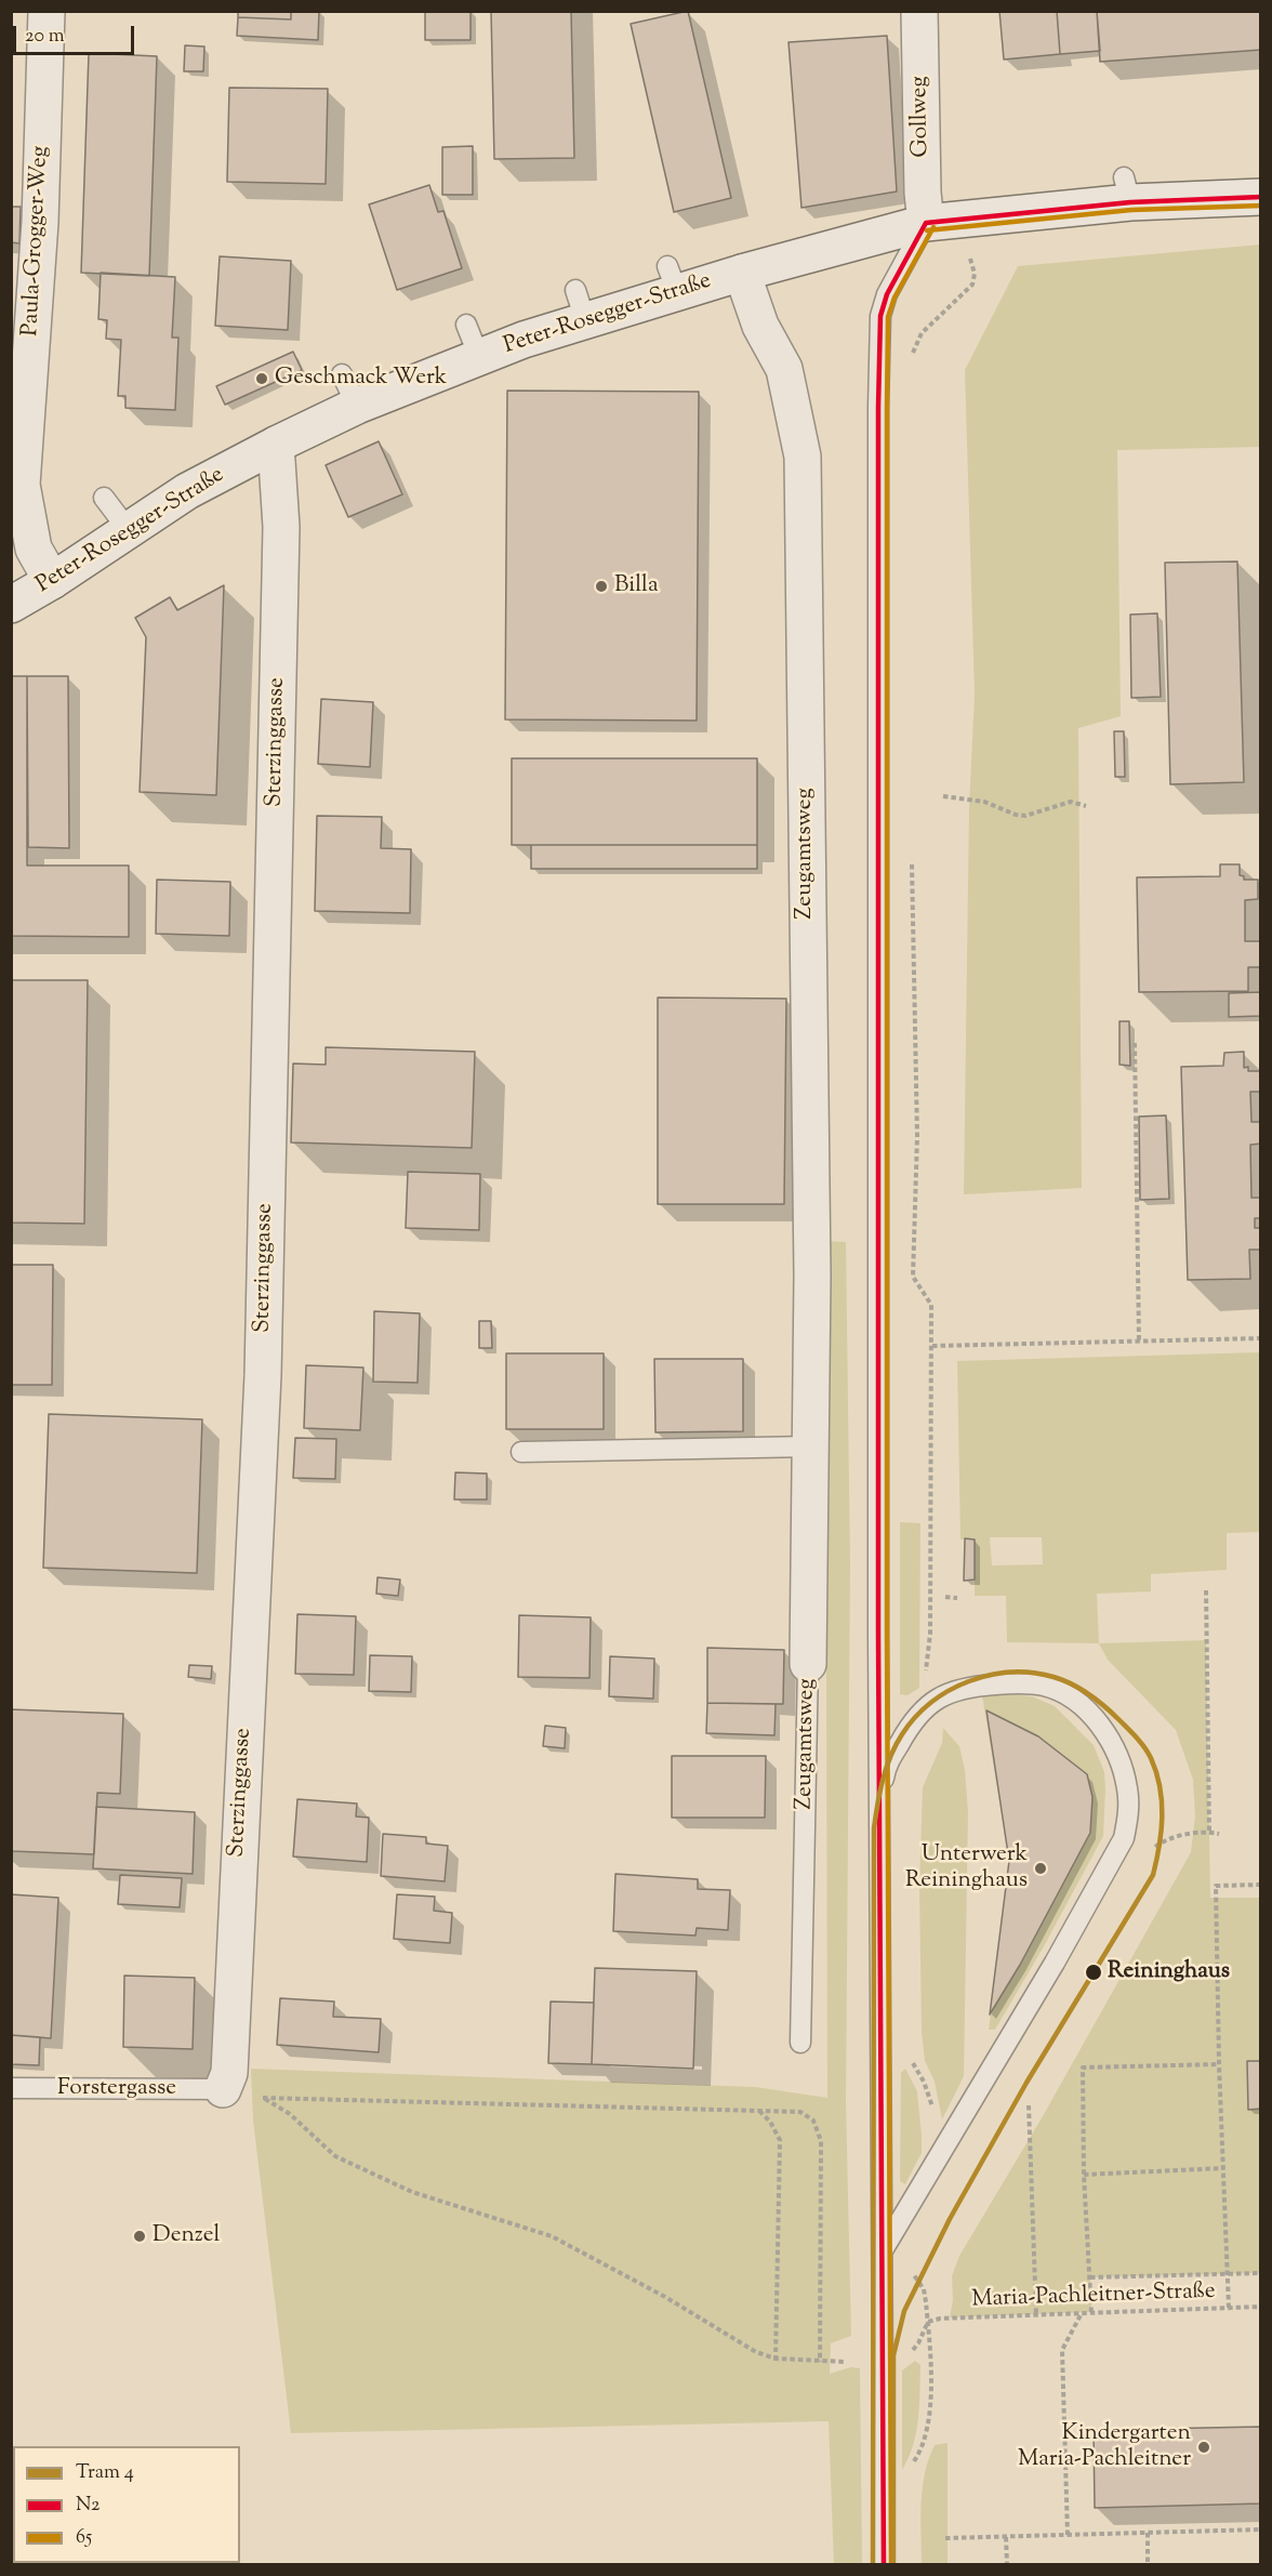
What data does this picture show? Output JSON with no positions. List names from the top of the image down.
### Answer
{
  "streets": {
    "street": [
      "Gollweg",
      "Paula-Grogger-Weg",
      "Peter-Rosegger-Straße",
      "Sterzinggasse",
      "Zeugamtsweg"
    ],
    "lane": ["Forstergasse"],
    "path": ["Maria-Pachleitner-Straße"]
  },
  "crossings": [
    ["Gollweg", "Peter-Rosegger-Straße"],
    ["Paula-Grogger-Weg", "Peter-Rosegger-Straße"],
    ["Peter-Rosegger-Straße", "Sterzinggasse"],
    ["Peter-Rosegger-Straße", "Zeugamtsweg"],
    ["Sterzinggasse", "Forstergasse"]
  ],
  "places": [
    "Geschmack Werk",
    "Billa",
    "Unterwerk Reininghaus",
    "Reininghaus",
    "Denzel",
    "Kindergarten Maria-Pachleitner"
  ],
  "lines": ["transit line N2", "transit line 65", "tram line 4"],
  "legend": ["Tram 4", "N2", "65"],
  "scale_bar": "20 m"
}
